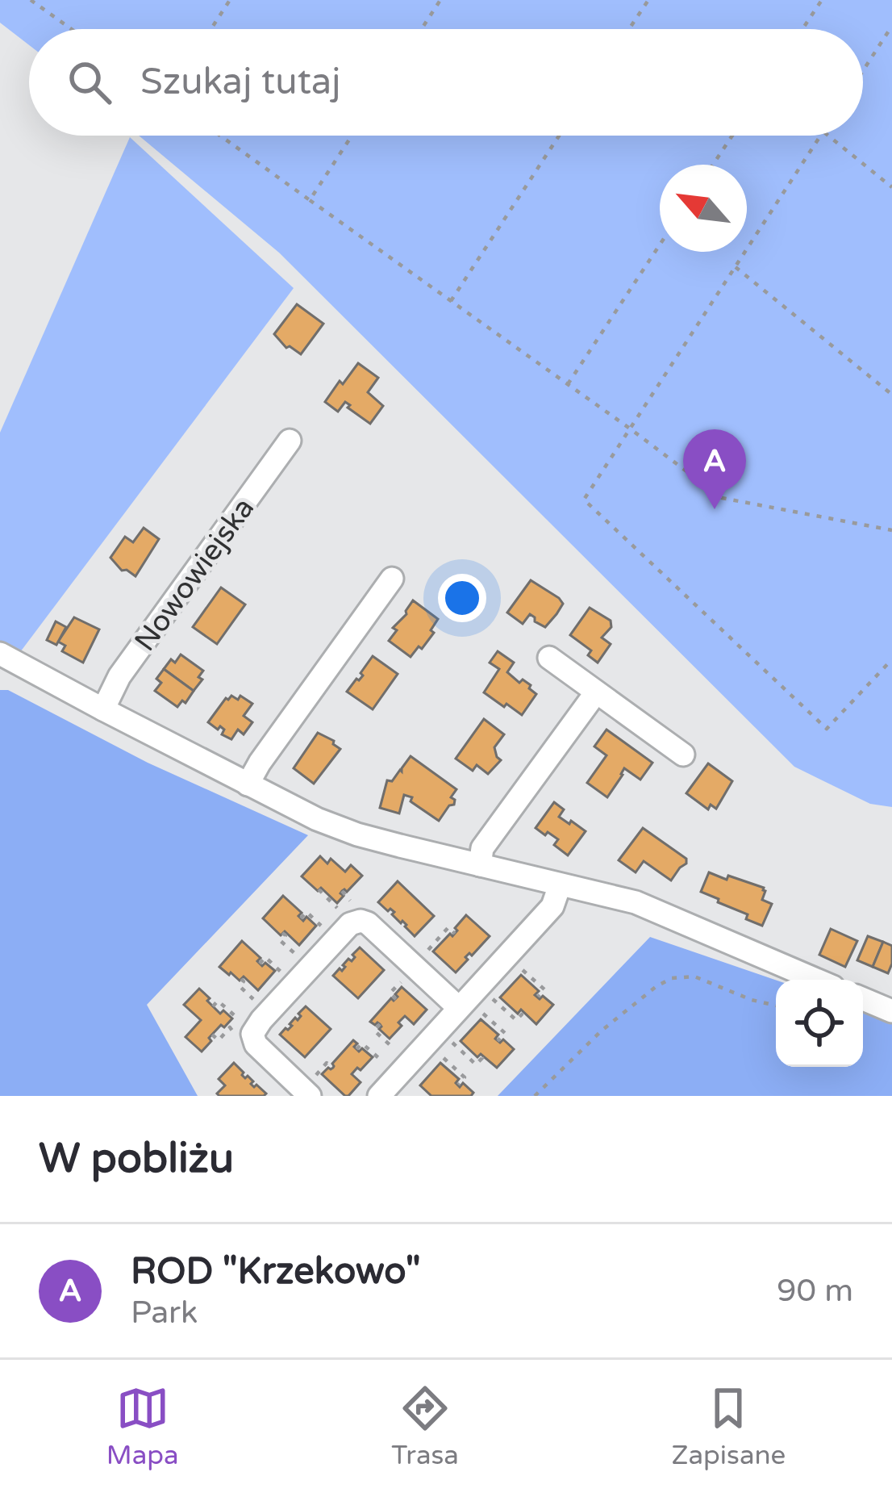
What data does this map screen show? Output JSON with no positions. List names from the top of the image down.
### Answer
{
  "streets": {
    "street": ["Nowowiejska"]
  },
  "north": "top left",
  "page": {
    "search": "Szukaj tutaj",
    "pins": "A",
    "heading": "W pobliżu",
    "list": [
      {
        "mark": "A",
        "name": "ROD \"Krzekowo\"",
        "note": "Park",
        "value": "90 m"
      }
    ],
    "nav": ["Mapa", "Trasa", "Zapisane"]
  }
}
